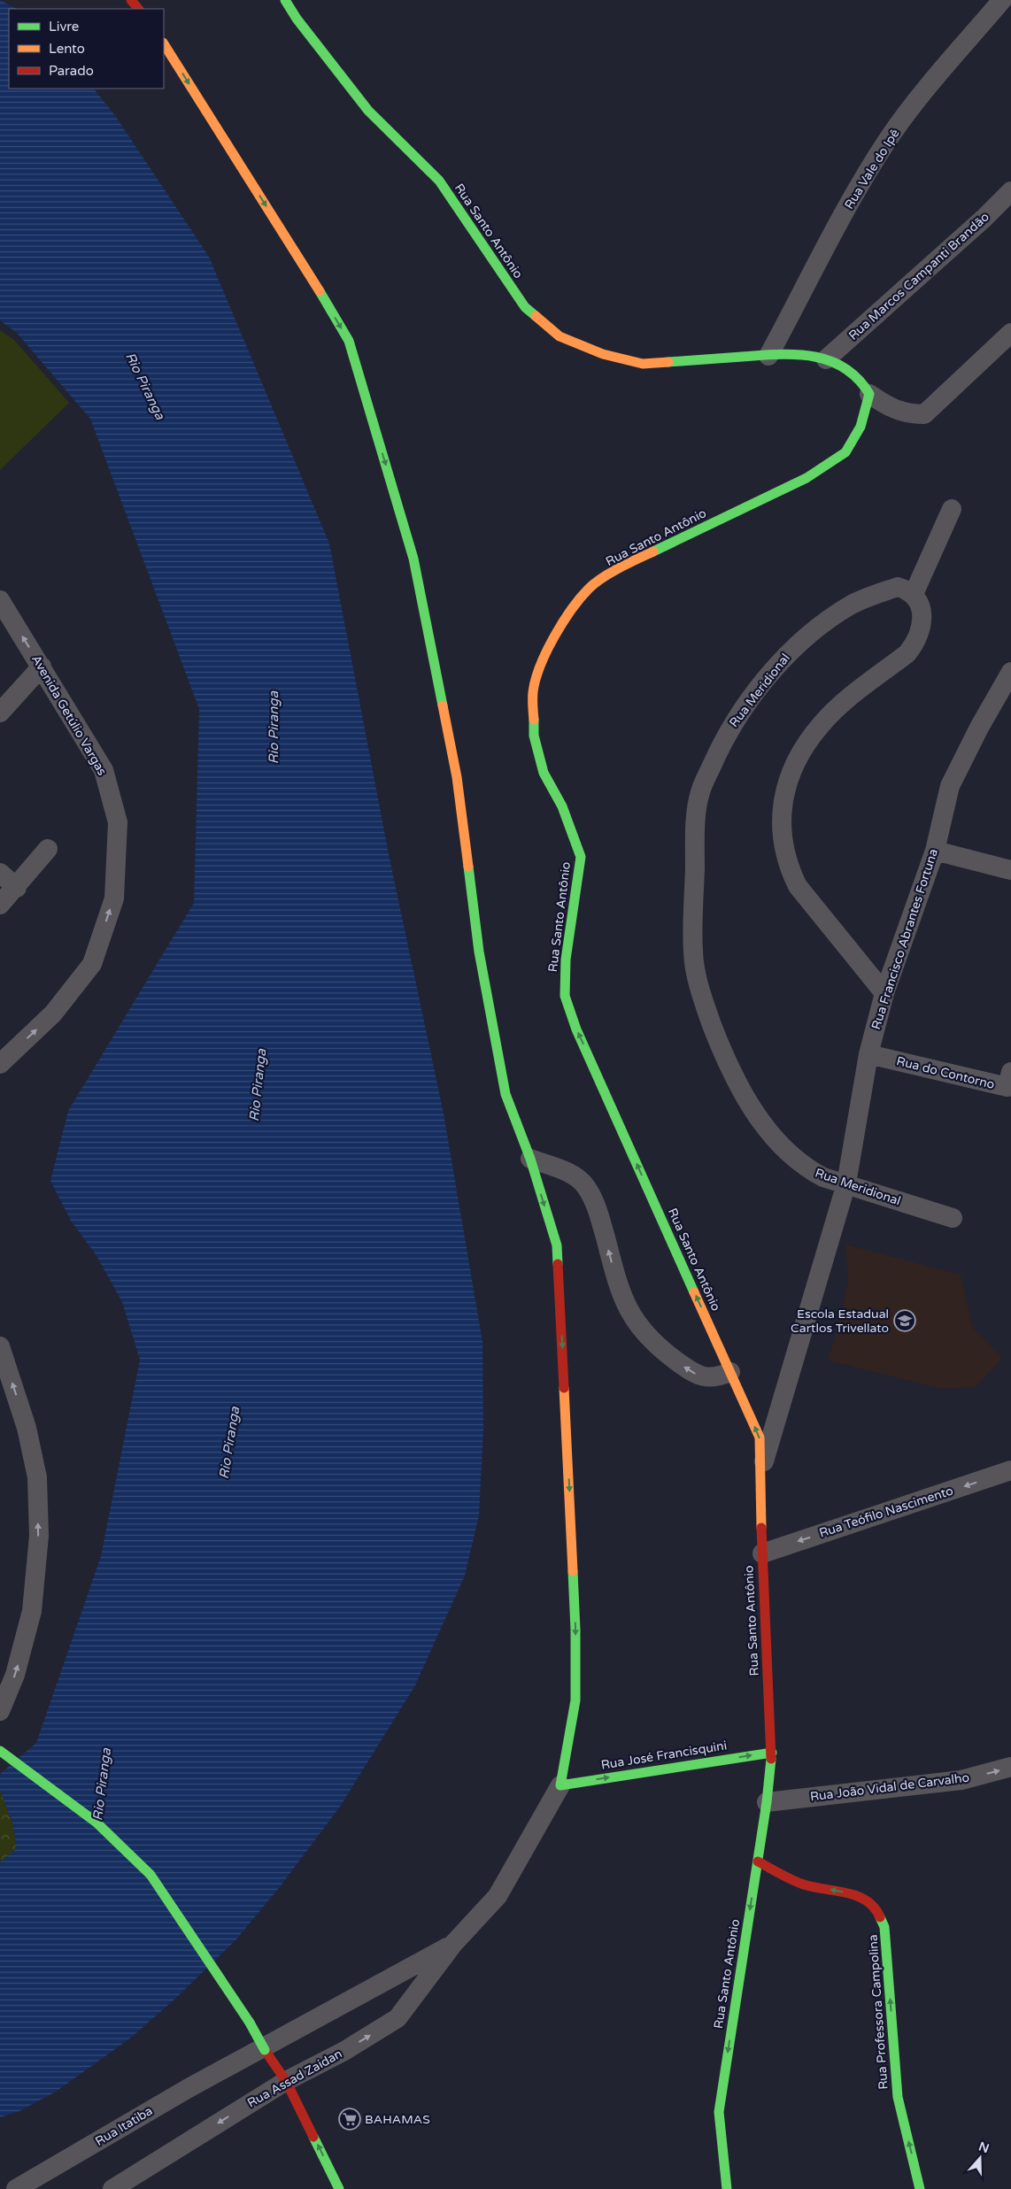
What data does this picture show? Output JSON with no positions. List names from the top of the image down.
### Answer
{
  "streets": {
    "main road": ["Rua Santo Antônio", "Rua José Francisquini", "Rua Professora Campolina"],
    "street": [
      "Rua Vale do Ipê",
      "Rua Marcos Campanti Brandão",
      "Rua Meridional",
      "Avenida Getúlio Vargas",
      "Rua Francisco Abrantes Fortuna",
      "Rua do Contorno",
      "Rua Teófilo Nascimento",
      "Rua João Vidal de Carvalho",
      "Rua Assad Zaidan",
      "Rua Itatiba"
    ]
  },
  "crossings": [
    ["Rua Vale do Ipê", "Rua Santo Antônio"],
    ["Rua Santo Antônio", "Rua Marcos Campanti Brandão"],
    ["Rua Santo Antônio", "Rua Francisco Abrantes Fortuna"],
    ["Rua Santo Antônio", "Rua Teófilo Nascimento"],
    ["Rua Santo Antônio", "Rua José Francisquini"],
    ["Rua Santo Antônio", "Rua João Vidal de Carvalho"],
    ["Rua Santo Antônio", "Rua Professora Campolina"],
    ["Rua Meridional", "Rua Francisco Abrantes Fortuna"],
    ["Rua Francisco Abrantes Fortuna", "Rua do Contorno"],
    ["Rua José Francisquini", "Rua Assad Zaidan"],
    ["Rua Assad Zaidan", "Rua Itatiba"]
  ],
  "one_way": [
    "Avenida Getúlio Vargas",
    "Rua Teófilo Nascimento",
    "Rua José Francisquini",
    "Rua João Vidal de Carvalho",
    "Rua Professora Campolina"
  ],
  "water": ["Rio Piranga"],
  "places": {
    "school or university": ["Escola Estadual Cartlos Trivellato"],
    "supermarket": ["BAHAMAS"]
  },
  "legend": ["Livre", "Lento", "Parado"],
  "north": "top"
}
